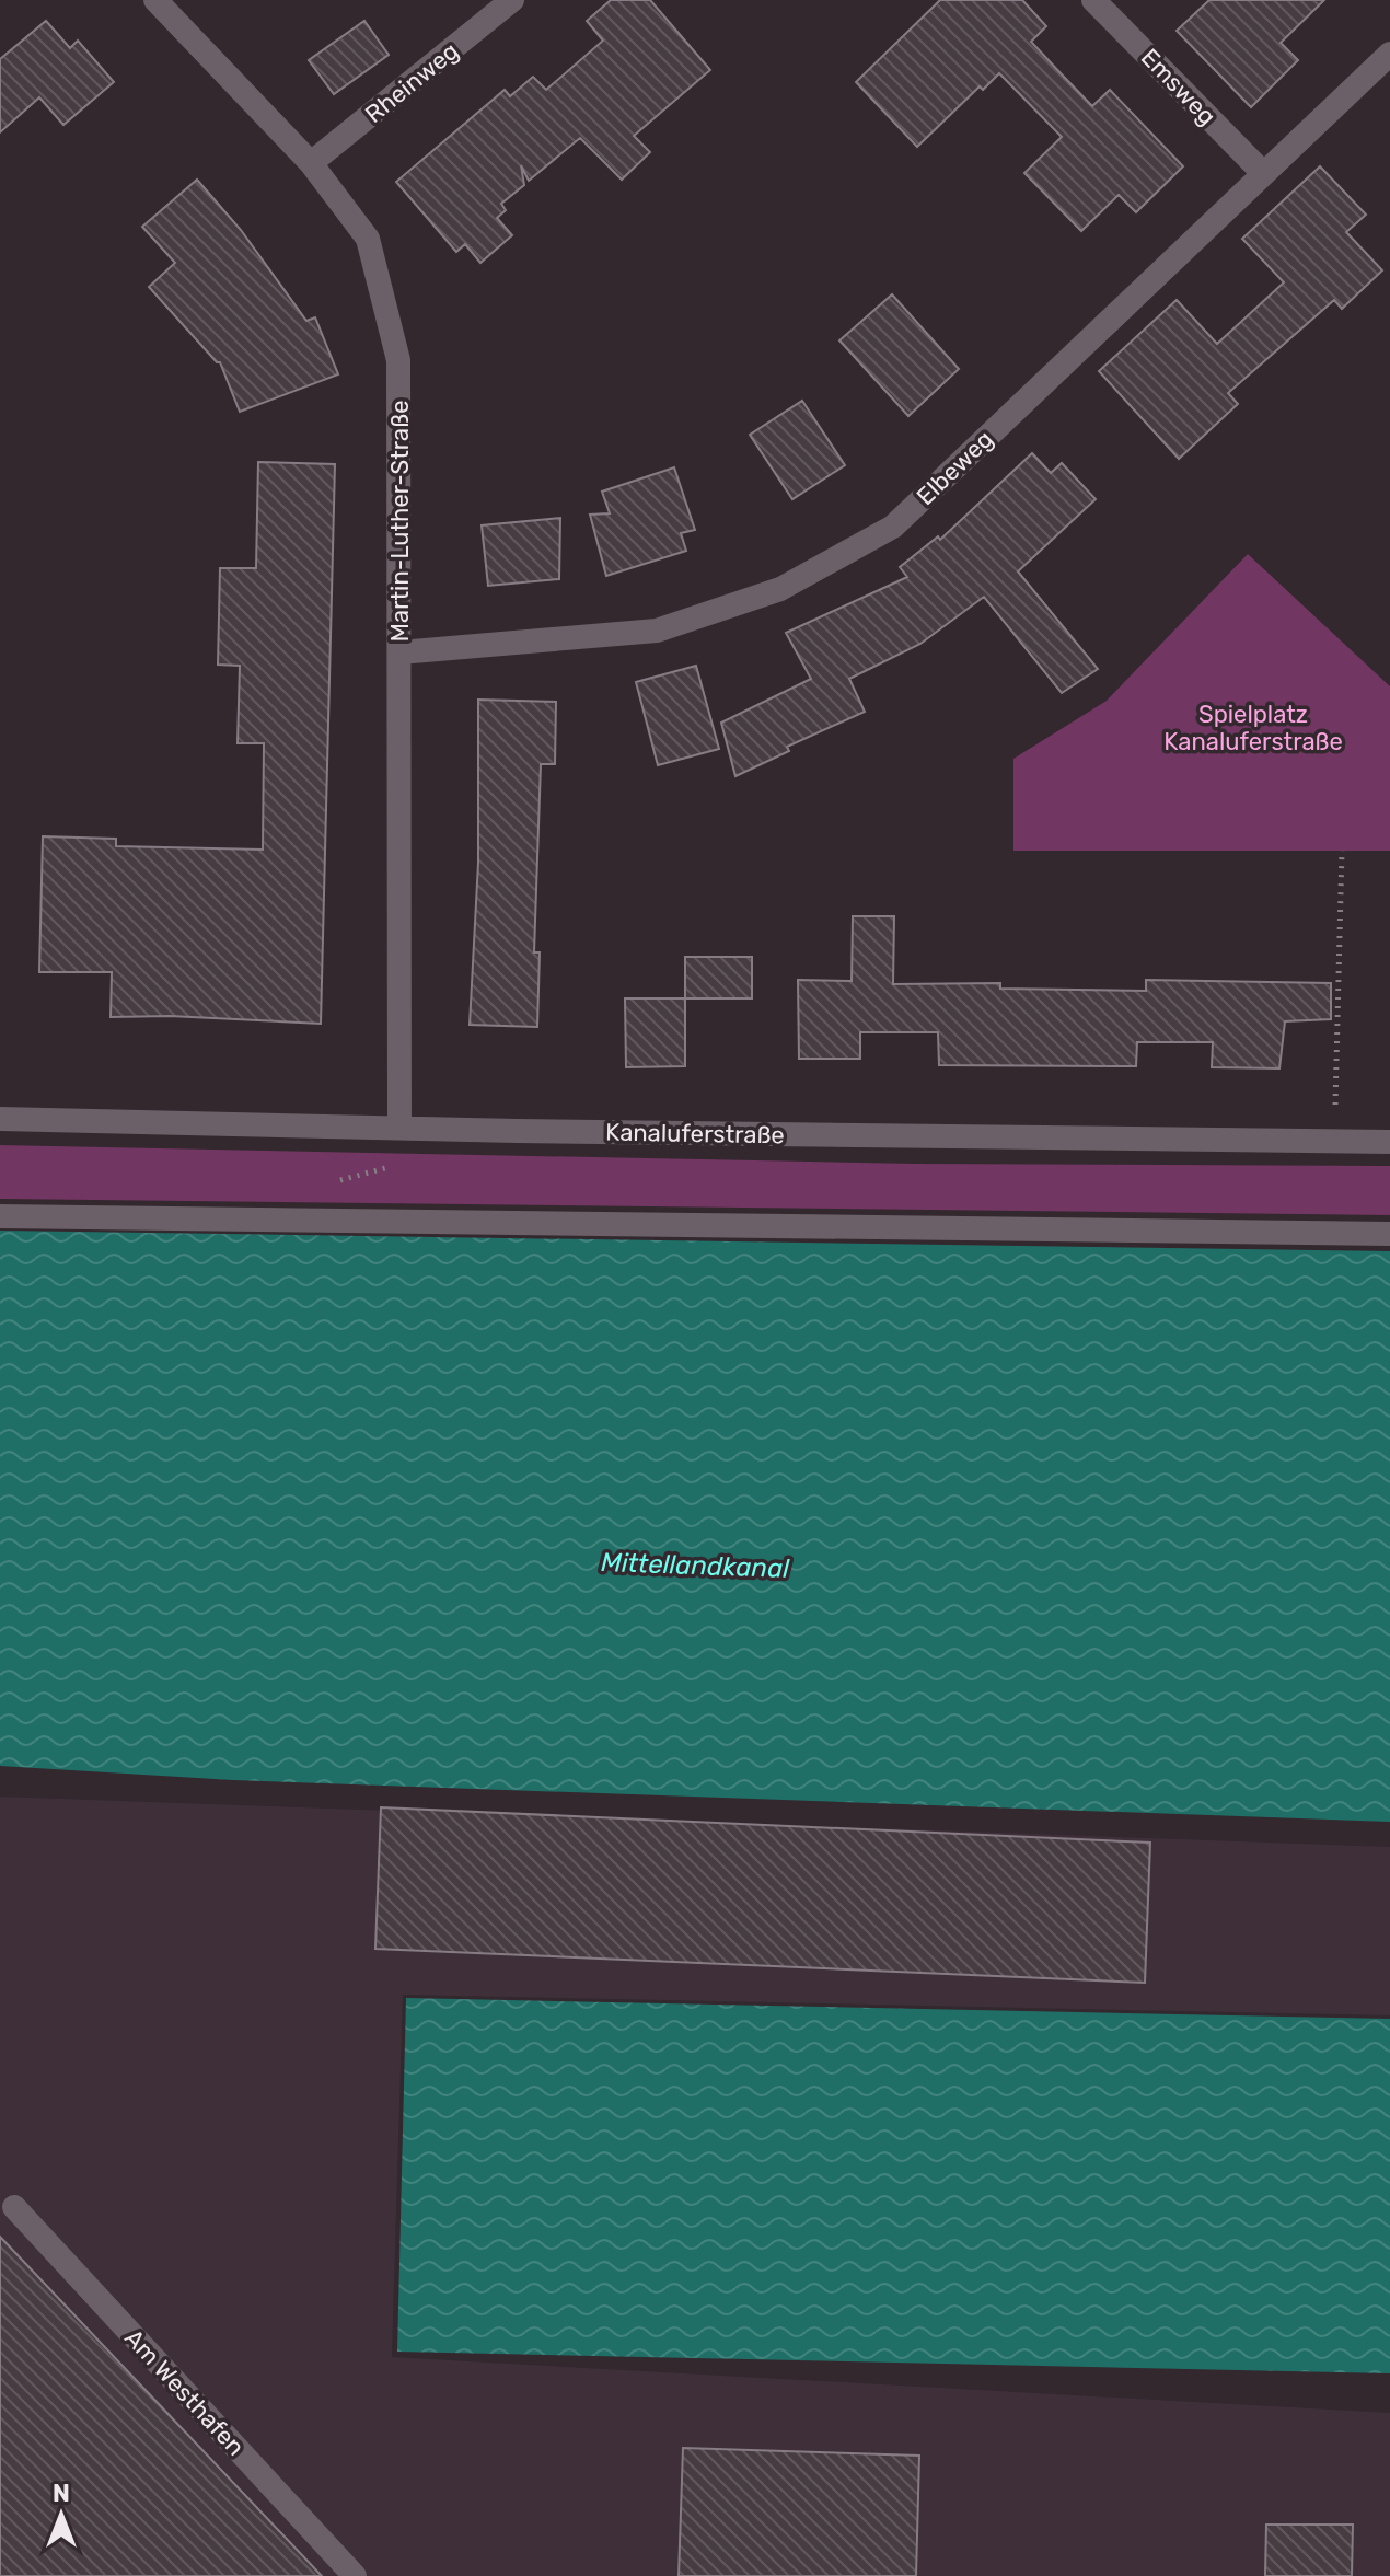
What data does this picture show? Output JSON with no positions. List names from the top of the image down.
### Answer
{
  "streets": {
    "street": [
      "Rheinweg",
      "Emsweg",
      "Elbeweg",
      "Martin-Luther-Straße",
      "Kanaluferstraße",
      "Am Westhafen"
    ]
  },
  "crossings": [
    ["Rheinweg", "Martin-Luther-Straße"],
    ["Emsweg", "Elbeweg"],
    ["Elbeweg", "Martin-Luther-Straße"],
    ["Martin-Luther-Straße", "Kanaluferstraße"]
  ],
  "water": ["Mittellandkanal"],
  "parks": ["Spielplatz Kanaluferstraße"],
  "north": "top"
}
